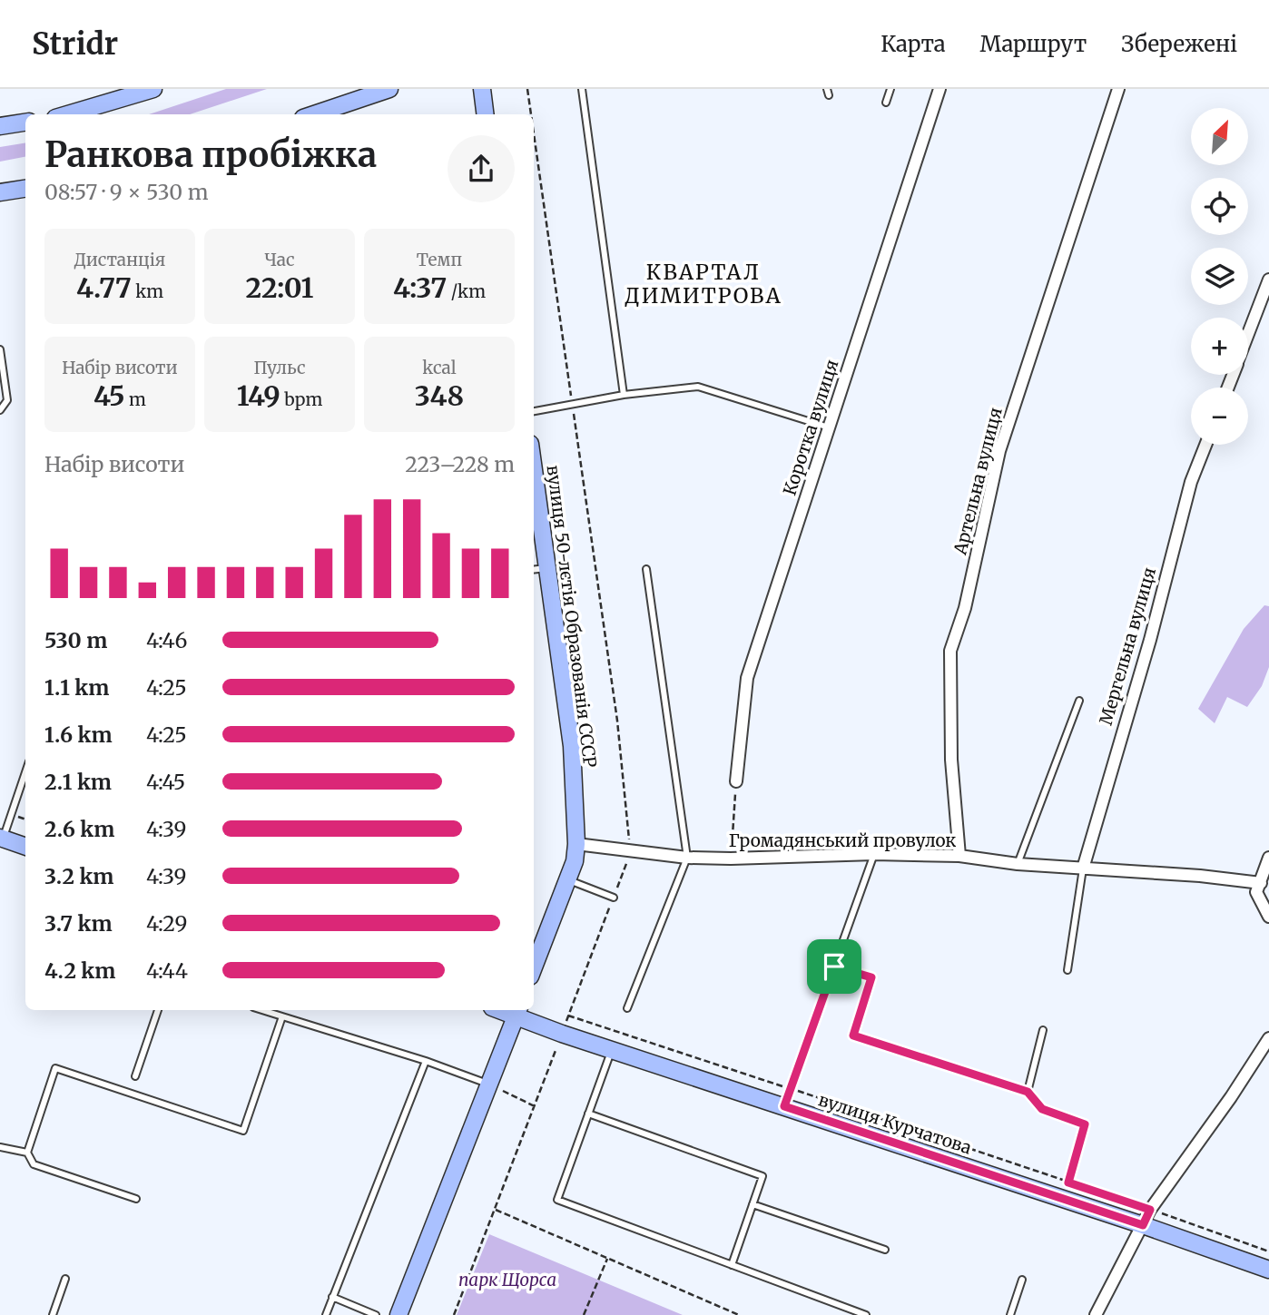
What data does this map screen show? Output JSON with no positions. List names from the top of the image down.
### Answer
{
  "streets": {
    "street": [
      "Коротка вулиця",
      "Артельна вулиця",
      "вулиця 50-лєтія Образованія СССР",
      "Мергельна вулиця",
      "Громадянський провулок",
      "вулиця Курчатова"
    ]
  },
  "crossings": [
    ["Артельна вулиця", "Громадянський провулок"],
    ["вулиця 50-лєтія Образованія СССР", "Громадянський провулок"],
    ["Мергельна вулиця", "Громадянський провулок"]
  ],
  "districts": ["КВАРТАЛ ДИМИТРОВА"],
  "parks": ["парк Щорса"],
  "north": "top right",
  "page": {
    "header": "Stridr",
    "nav": ["Карта", "Маршрут", "Збережені"],
    "map_buttons": ["+", "−"],
    "heading": ["Ранкова пробіжка", "08:57 · 9 × 530 m"],
    "stats": [
      ["Дистанція", "4.77 km"],
      ["Час", "22:01"],
      ["Темп", "4:37 /km"],
      ["Набір висоти", "45 m"],
      ["Пульс", "149 bpm"],
      ["kcal", "348"]
    ],
    "chart": ["Набір висоти", "223–228 m"],
    "list": [
      {
        "name": "530 m",
        "note": "4:46"
      },
      {
        "name": "1.1 km",
        "note": "4:25"
      },
      {
        "name": "1.6 km",
        "note": "4:25"
      },
      {
        "name": "2.1 km",
        "note": "4:45"
      },
      {
        "name": "2.6 km",
        "note": "4:39"
      },
      {
        "name": "3.2 km",
        "note": "4:39"
      },
      {
        "name": "3.7 km",
        "note": "4:29"
      },
      {
        "name": "4.2 km",
        "note": "4:44"
      }
    ]
  }
}
